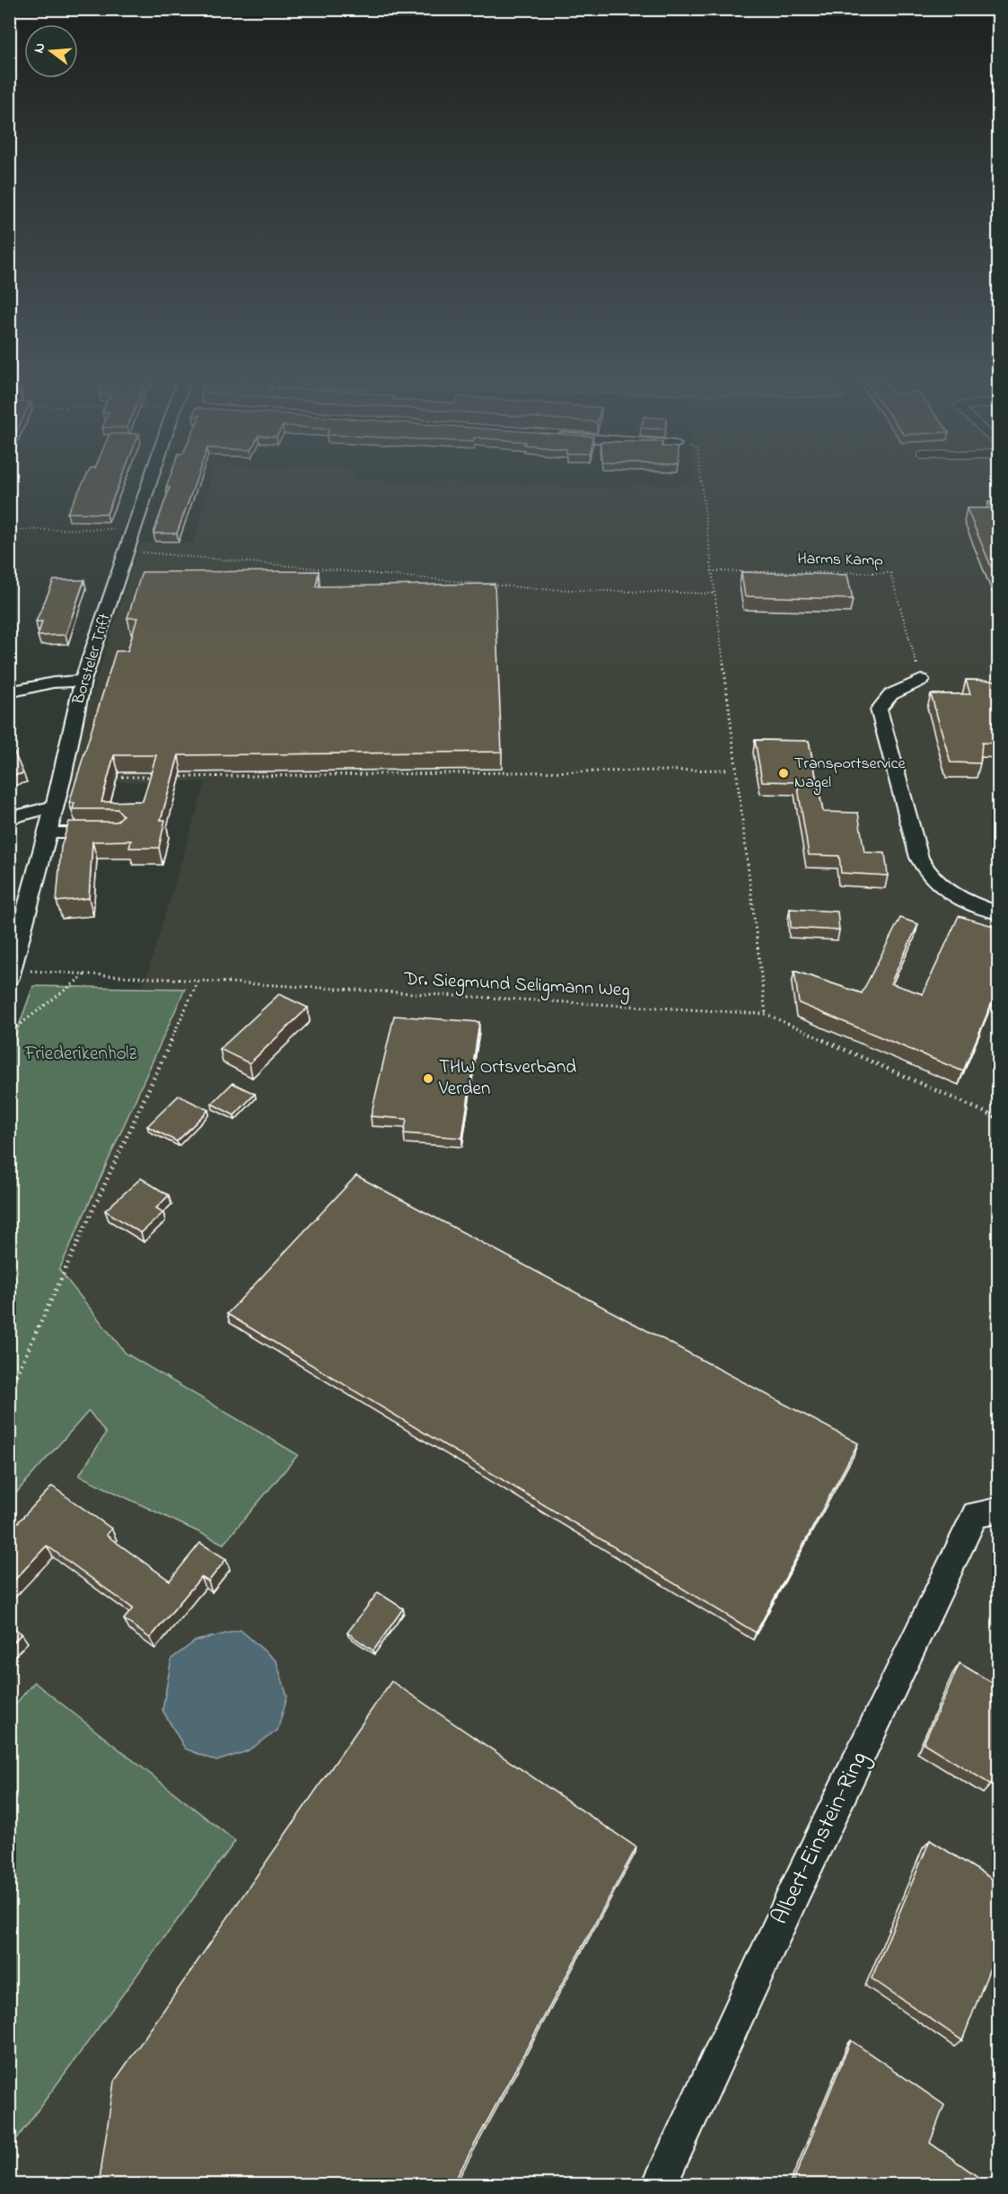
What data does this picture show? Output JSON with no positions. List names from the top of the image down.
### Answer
{
  "streets": {
    "street": ["Borsteler Trift", "Albert-Einstein-Ring"],
    "path": ["Harms Kamp", "Dr. Siegmund Seligmann Weg"]
  },
  "crossings": [
    ["Borsteler Trift", "Dr. Siegmund Seligmann Weg"]
  ],
  "parks": ["Friederikenholz"],
  "places": ["Transportservice Nagel", "THW Ortsverband Verden"],
  "north": "left"
}
